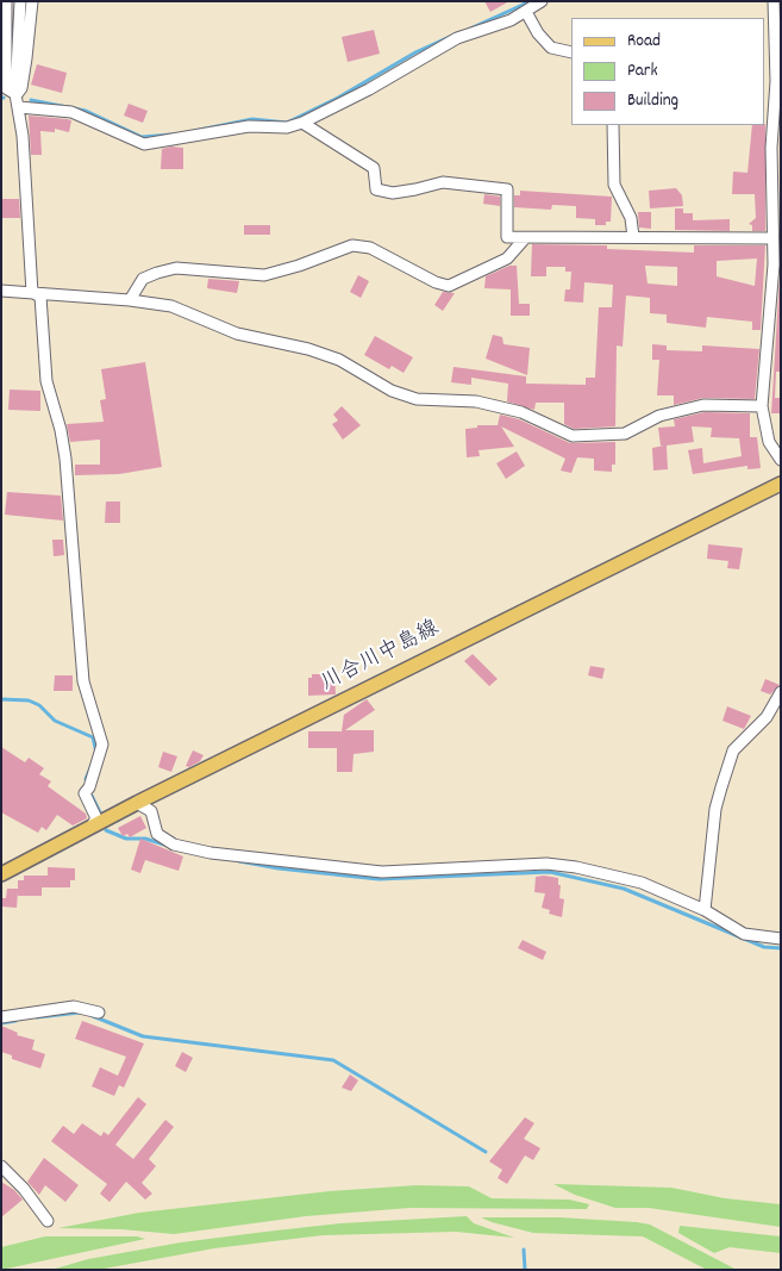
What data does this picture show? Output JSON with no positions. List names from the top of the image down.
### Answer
{
  "streets": {
    "main road": ["川合川中島線"]
  },
  "legend": ["Road", "Park", "Building"]
}
